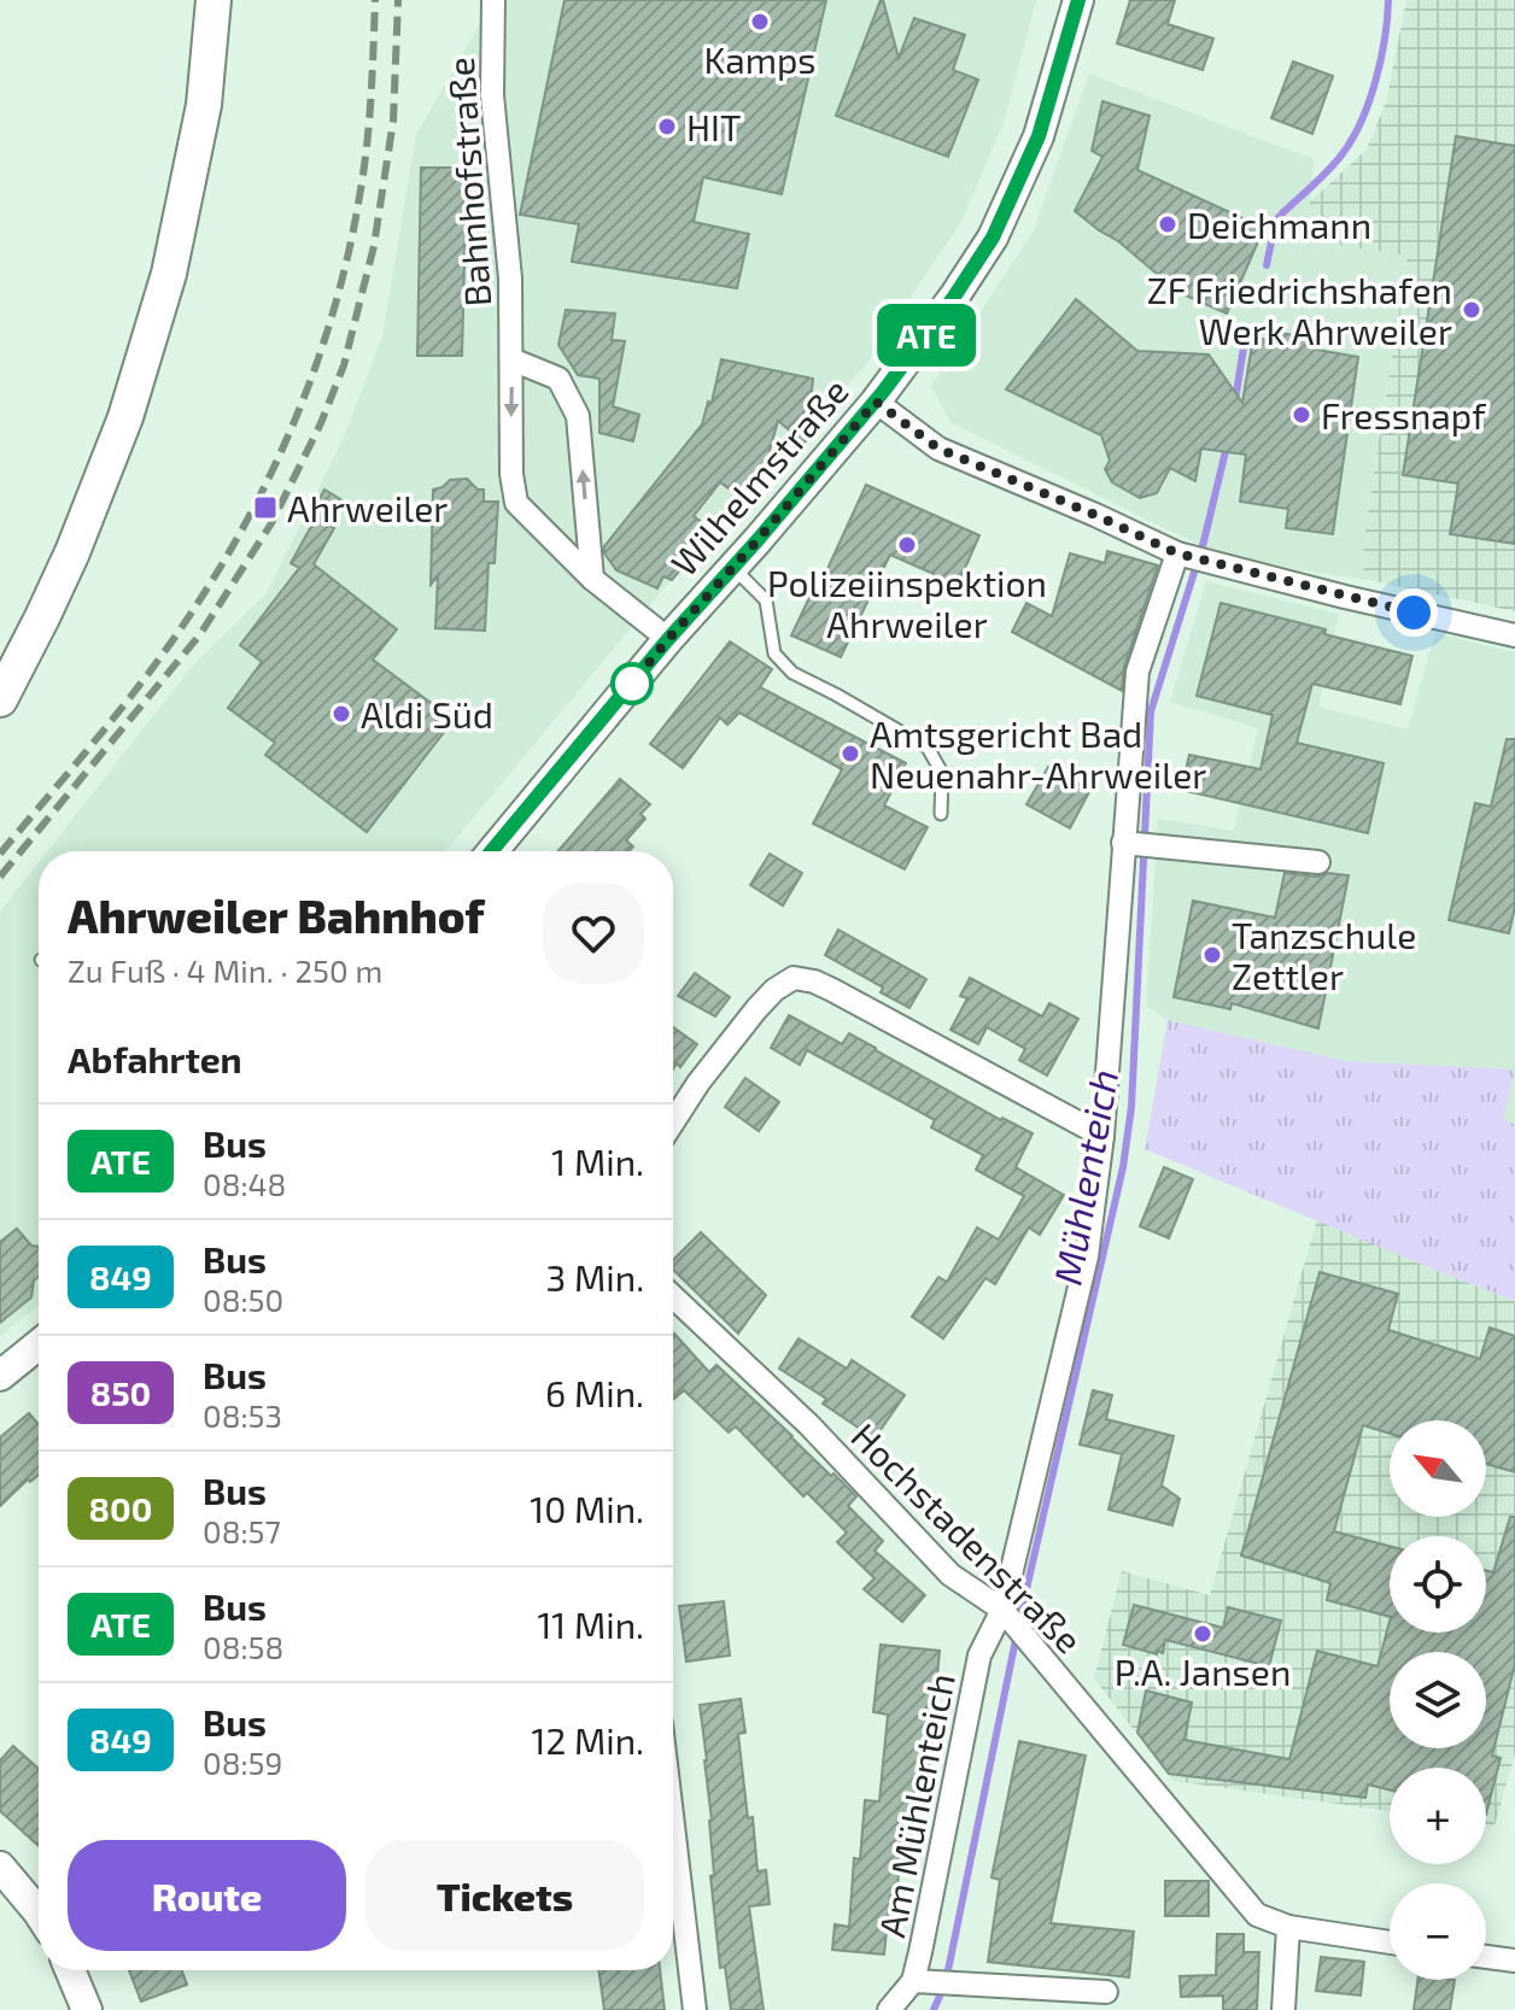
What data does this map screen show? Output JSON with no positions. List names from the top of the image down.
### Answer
{
  "streets": {
    "main road": ["Wilhelmstraße"],
    "street": ["Bahnhofstraße", "Hochstadenstraße", "Am Mühlenteich"]
  },
  "crossings": [
    ["Bahnhofstraße", "Wilhelmstraße"],
    ["Hochstadenstraße", "Am Mühlenteich"]
  ],
  "water": ["Mühlenteich"],
  "places": {
    "other": [
      "Kamps",
      "HIT",
      "Deichmann",
      "ZF Friedrichshafen Werk Ahrweiler",
      "Fressnapf",
      "Polizeiinspektion Ahrweiler",
      "Aldi Süd",
      "Amtsgericht Bad Neuenahr-Ahrweiler",
      "Tanzschule Zettler",
      "P.A. Jansen"
    ],
    "transit": ["Ahrweiler"]
  },
  "lines": ["bus line ATE"],
  "north": "top left",
  "page": {
    "on_map": "ATE",
    "heading": [
      ["Ahrweiler Bahnhof", "Zu Fuß · 4 Min. · 250 m"],
      "Abfahrten"
    ],
    "list": [
      {
        "mark": "ATE",
        "name": "Bus",
        "note": "08:48",
        "value": "1 Min."
      },
      {
        "mark": "849",
        "name": "Bus",
        "note": "08:50",
        "value": "3 Min."
      },
      {
        "mark": "850",
        "name": "Bus",
        "note": "08:53",
        "value": "6 Min."
      },
      {
        "mark": "800",
        "name": "Bus",
        "note": "08:57",
        "value": "10 Min."
      },
      {
        "mark": "ATE",
        "name": "Bus",
        "note": "08:58",
        "value": "11 Min."
      },
      {
        "mark": "849",
        "name": "Bus",
        "note": "08:59",
        "value": "12 Min."
      }
    ],
    "map_buttons": ["+", "−"],
    "buttons": ["Route", "Tickets"]
  }
}
